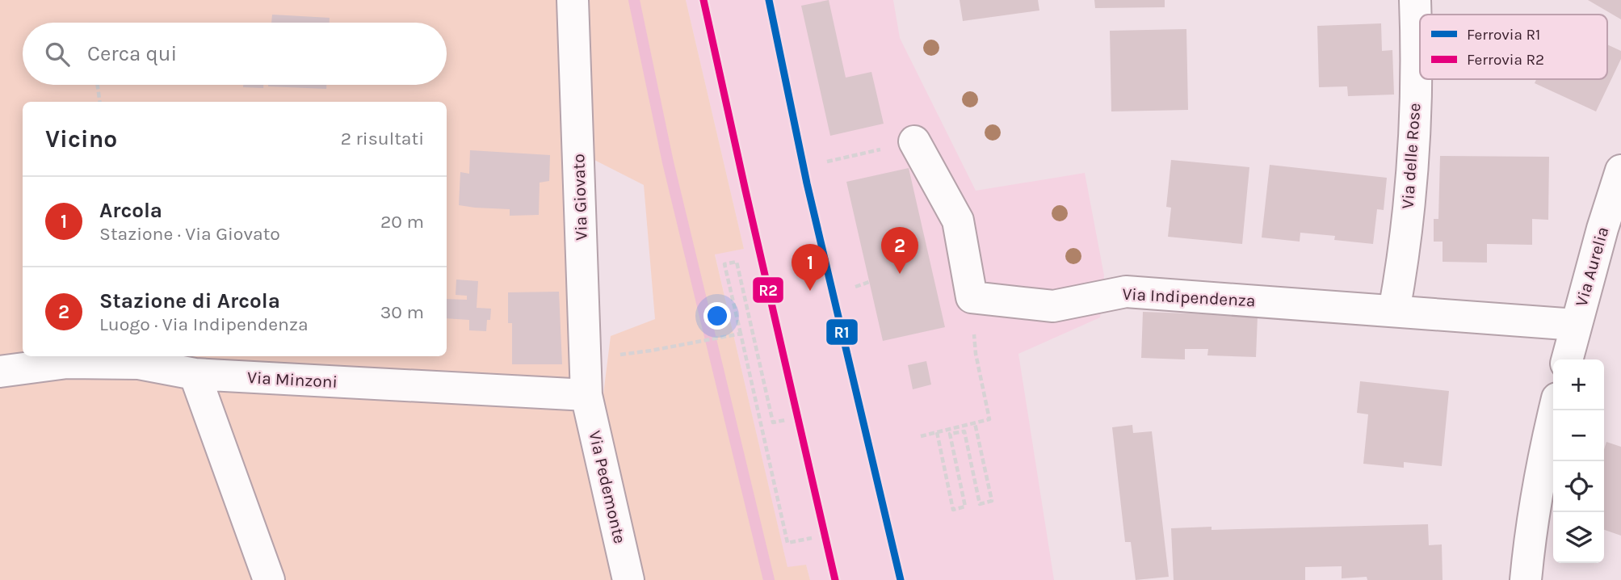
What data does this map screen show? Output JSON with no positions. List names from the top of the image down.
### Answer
{
  "streets": {
    "street": [
      "Via delle Rose",
      "Via Giovato",
      "Via Aurelia",
      "Via Indipendenza",
      "Via Minzoni",
      "Via Pedemonte"
    ]
  },
  "crossings": [
    ["Via delle Rose", "Via Indipendenza"],
    ["Via Giovato", "Via Minzoni"],
    ["Via Giovato", "Via Pedemonte"],
    ["Via Aurelia", "Via Indipendenza"],
    ["Via Minzoni", "Via Pedemonte"]
  ],
  "lines": ["rail line R1", "rail line R2"],
  "legend": ["Ferrovia R1", "Ferrovia R2"],
  "page": {
    "search": "Cerca qui",
    "heading": ["Vicino", "2 risultati"],
    "list": [
      {
        "mark": "1",
        "name": "Arcola",
        "note": "Stazione · Via Giovato",
        "value": "20 m"
      },
      {
        "mark": "2",
        "name": "Stazione di Arcola",
        "note": "Luogo · Via Indipendenza",
        "value": "30 m"
      }
    ],
    "pins": ["2", "1"],
    "map_buttons": ["+", "−"]
  }
}
